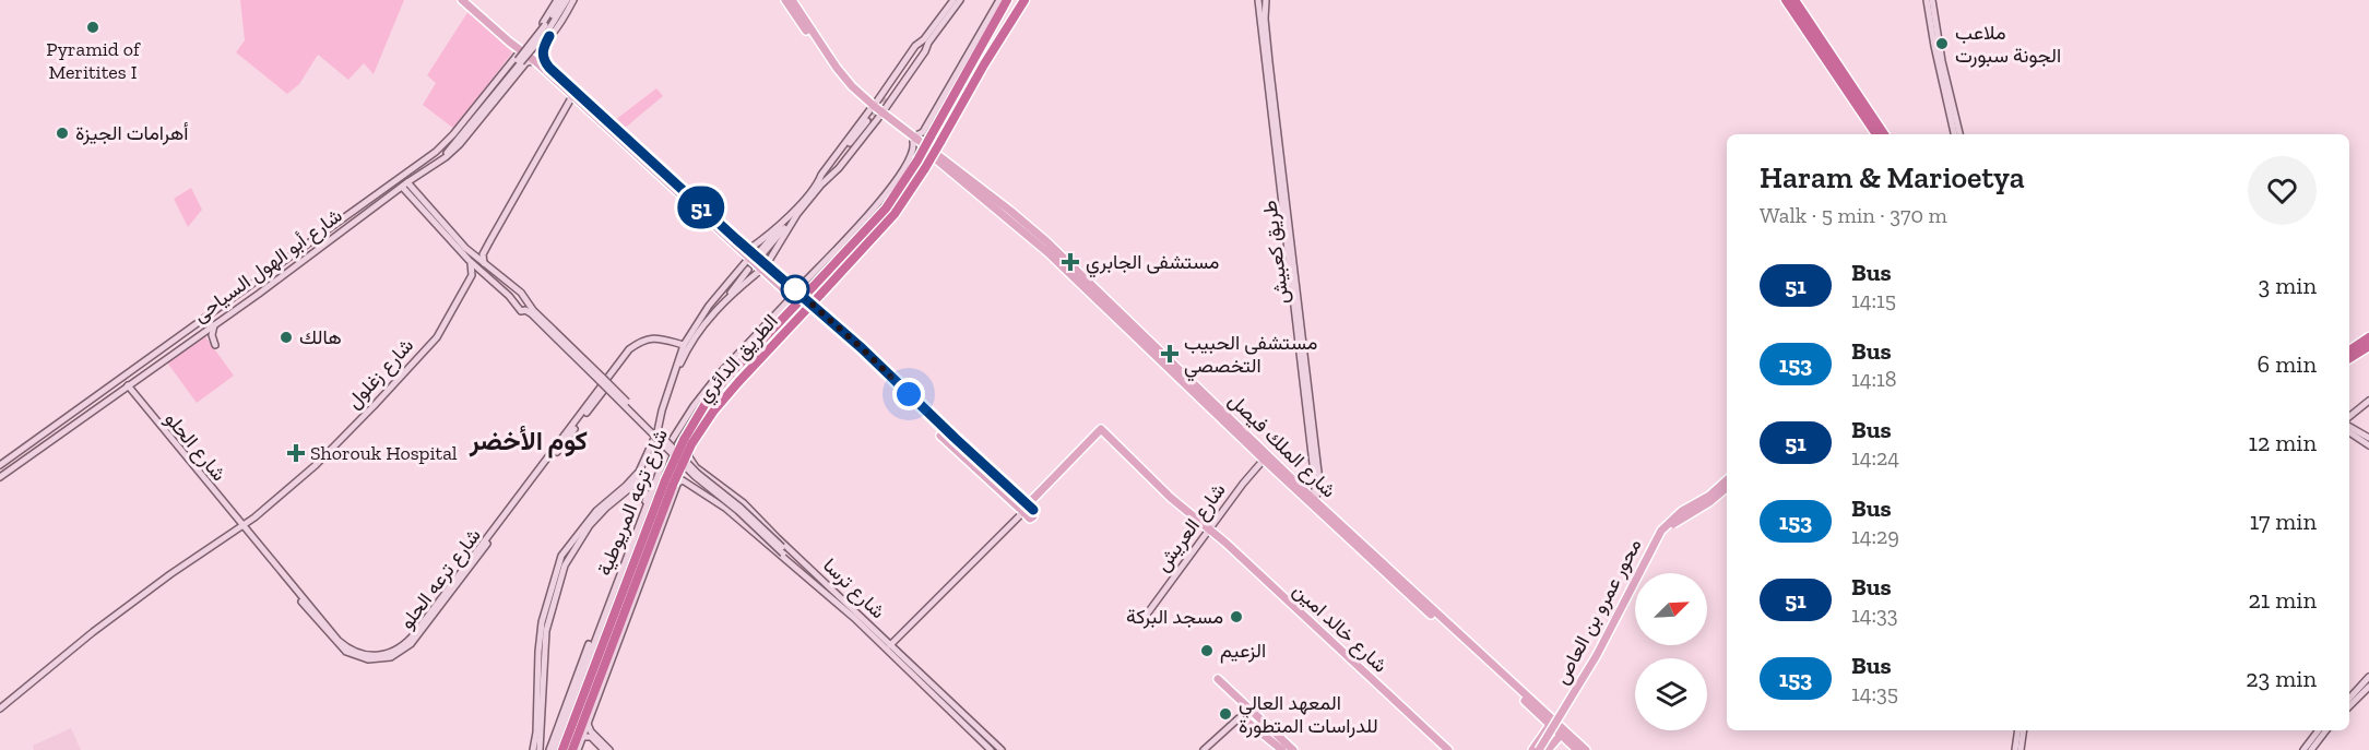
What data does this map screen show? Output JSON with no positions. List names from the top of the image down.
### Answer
{
  "streets": {
    "highway": ["الطريق الدائري"],
    "main road": [
      "طريق كعبيش",
      "شارع أبو الهول السياحى",
      "شارع زغلول",
      "شارع الملك فيصل",
      "شارع الحلو",
      "شارع ترعه المريوطية",
      "شارع العريش",
      "شارع ترعه الحلو",
      "شارع ترسا",
      "محور عمرو بن العاص",
      "شارع خالد امين"
    ]
  },
  "crossings": [
    ["طريق كعبيش", "شارع الملك فيصل"],
    ["شارع أبو الهول السياحى", "شارع الحلو"],
    ["شارع زغلول", "شارع الحلو"],
    ["شارع زغلول", "شارع ترعه الحلو"],
    ["شارع الملك فيصل", "شارع ترعه المريوطية"],
    ["شارع الملك فيصل", "شارع العريش"],
    ["شارع الحلو", "شارع ترعه الحلو"],
    ["شارع ترعه المريوطية", "شارع ترسا"],
    ["شارع العريش", "شارع خالد امين"]
  ],
  "districts": ["كوم الأخضر"],
  "places": {
    "other": [
      "Pyramid of Meritites I",
      "ملاعب الجونة سبورت",
      "أهرامات الجيزة",
      "هالك",
      "مسجد البركة",
      "الزعيم",
      "المعهد العالي للدراسات المتطورة"
    ],
    "health": ["مستشفى الجابري", "مستشفى الحبيب التخصصي", "Shorouk Hospital"]
  },
  "lines": ["bus line 51"],
  "north": "top right",
  "page": {
    "on_map": "51",
    "heading": ["Haram & Marioetya", "Walk · 5 min · 370 m"],
    "list": [
      {
        "mark": "51",
        "name": "Bus",
        "note": "14:15",
        "value": "3 min"
      },
      {
        "mark": "153",
        "name": "Bus",
        "note": "14:18",
        "value": "6 min"
      },
      {
        "mark": "51",
        "name": "Bus",
        "note": "14:24",
        "value": "12 min"
      },
      {
        "mark": "153",
        "name": "Bus",
        "note": "14:29",
        "value": "17 min"
      },
      {
        "mark": "51",
        "name": "Bus",
        "note": "14:33",
        "value": "21 min"
      },
      {
        "mark": "153",
        "name": "Bus",
        "note": "14:35",
        "value": "23 min"
      }
    ]
  }
}
